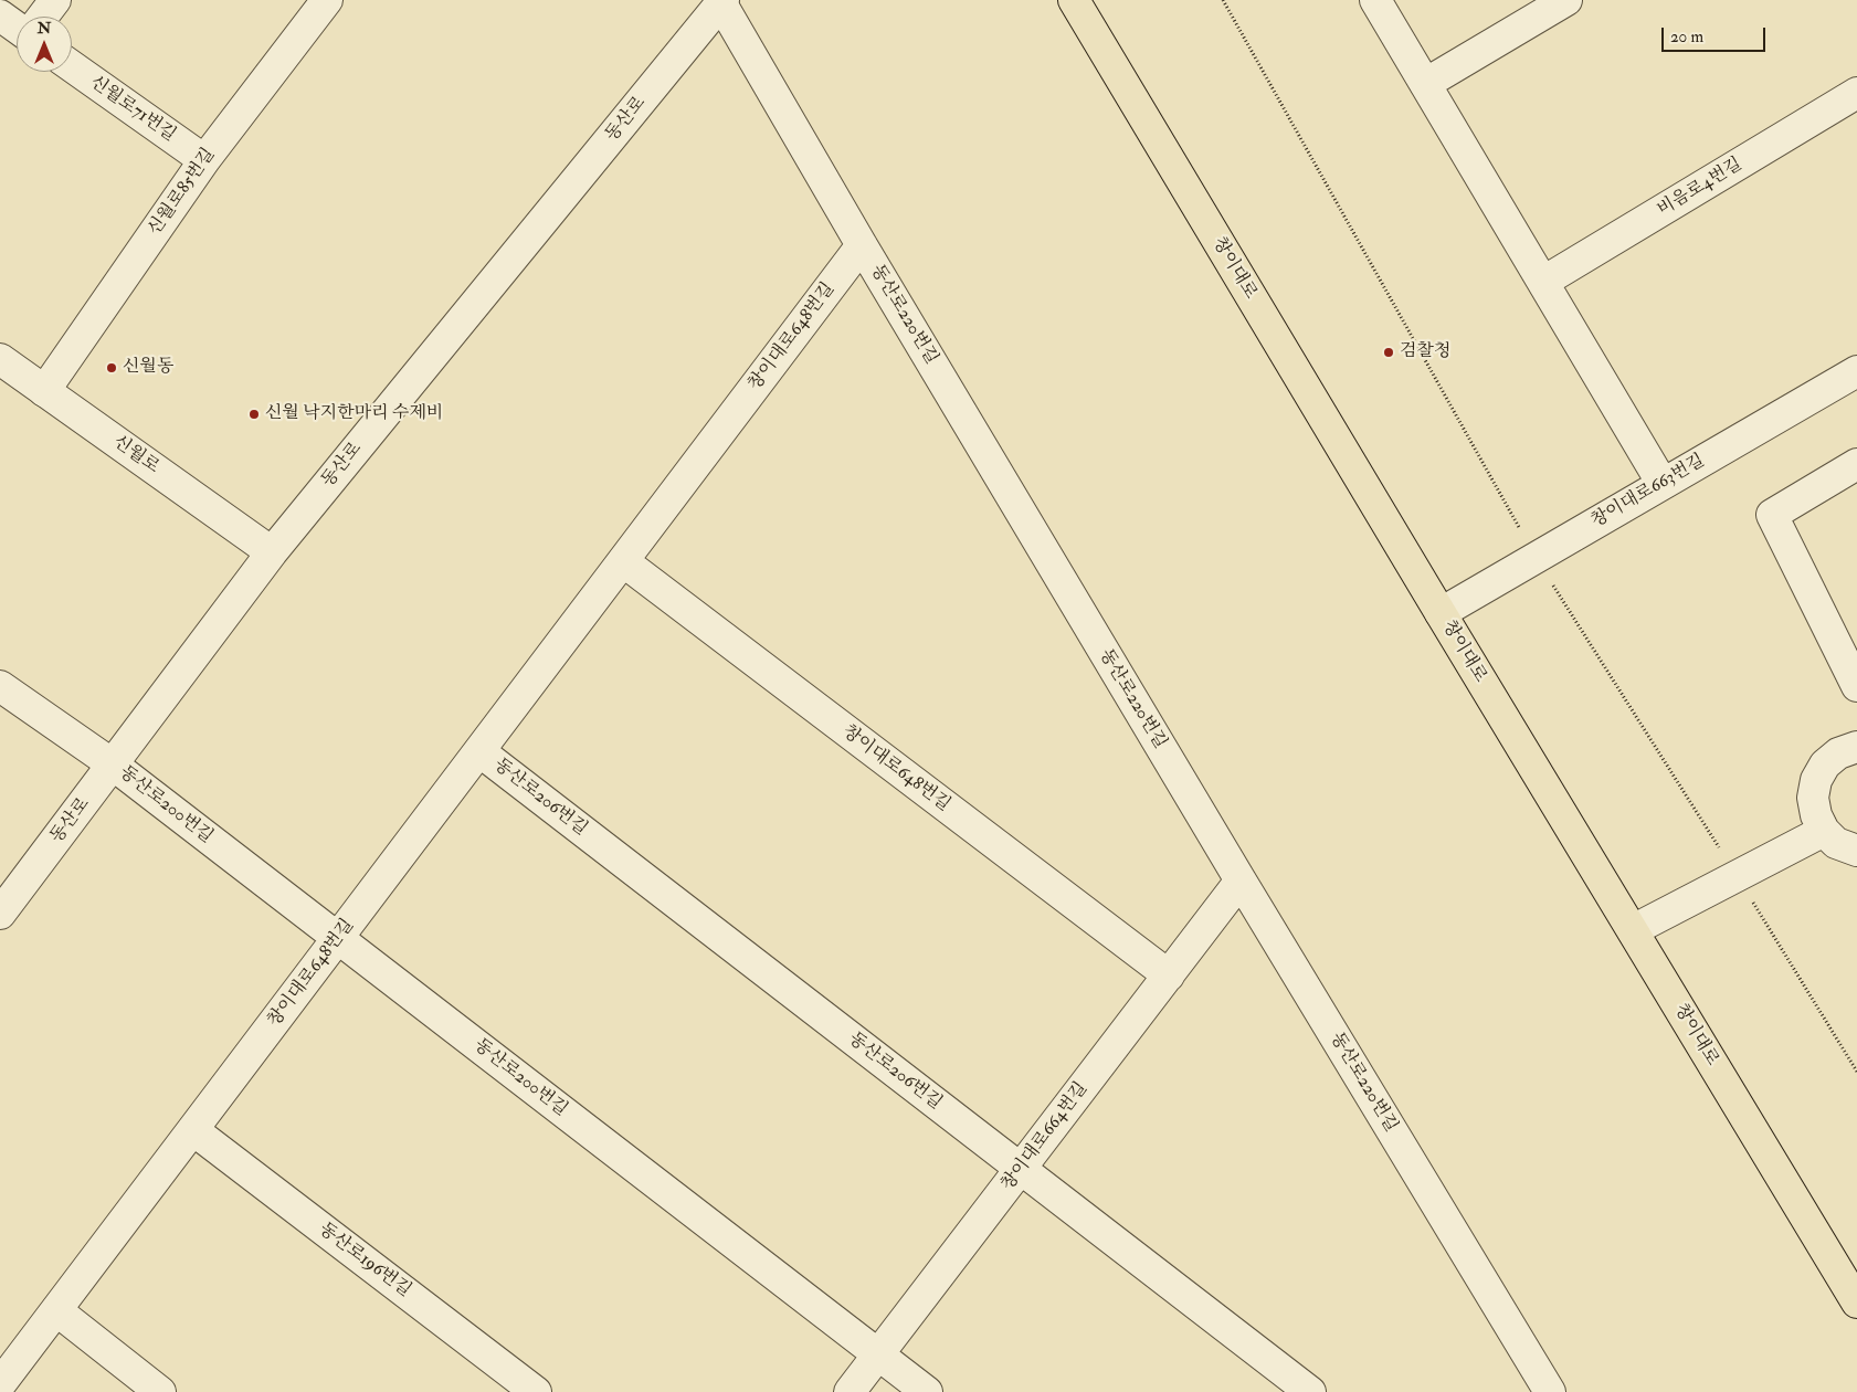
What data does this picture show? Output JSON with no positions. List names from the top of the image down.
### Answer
{
  "streets": {
    "main road": ["창이대로"],
    "street": [
      "신월로71번길",
      "동산로",
      "비음로4번길",
      "신월로85번길",
      "동산로220번길",
      "창이대로648번길",
      "신월로",
      "창이대로663번길",
      "동산로206번길",
      "동산로200번길",
      "창이대로664번길",
      "동산로196번길"
    ]
  },
  "crossings": [
    ["신월로71번길", "신월로85번길"],
    ["동산로", "동산로220번길"],
    ["동산로", "신월로"],
    ["동산로", "동산로200번길"],
    ["신월로85번길", "신월로"],
    ["창이대로", "창이대로663번길"],
    ["동산로220번길", "창이대로648번길"],
    ["동산로220번길", "창이대로664번길"],
    ["창이대로648번길", "동산로206번길"],
    ["창이대로648번길", "동산로200번길"],
    ["창이대로648번길", "창이대로664번길"],
    ["창이대로648번길", "동산로196번길"],
    ["동산로206번길", "창이대로664번길"],
    ["동산로200번길", "창이대로664번길"]
  ],
  "places": ["검찰청", "신월동", "신월 낙지한마리 수제비"],
  "scale_bar": "20 m",
  "north": "top"
}
